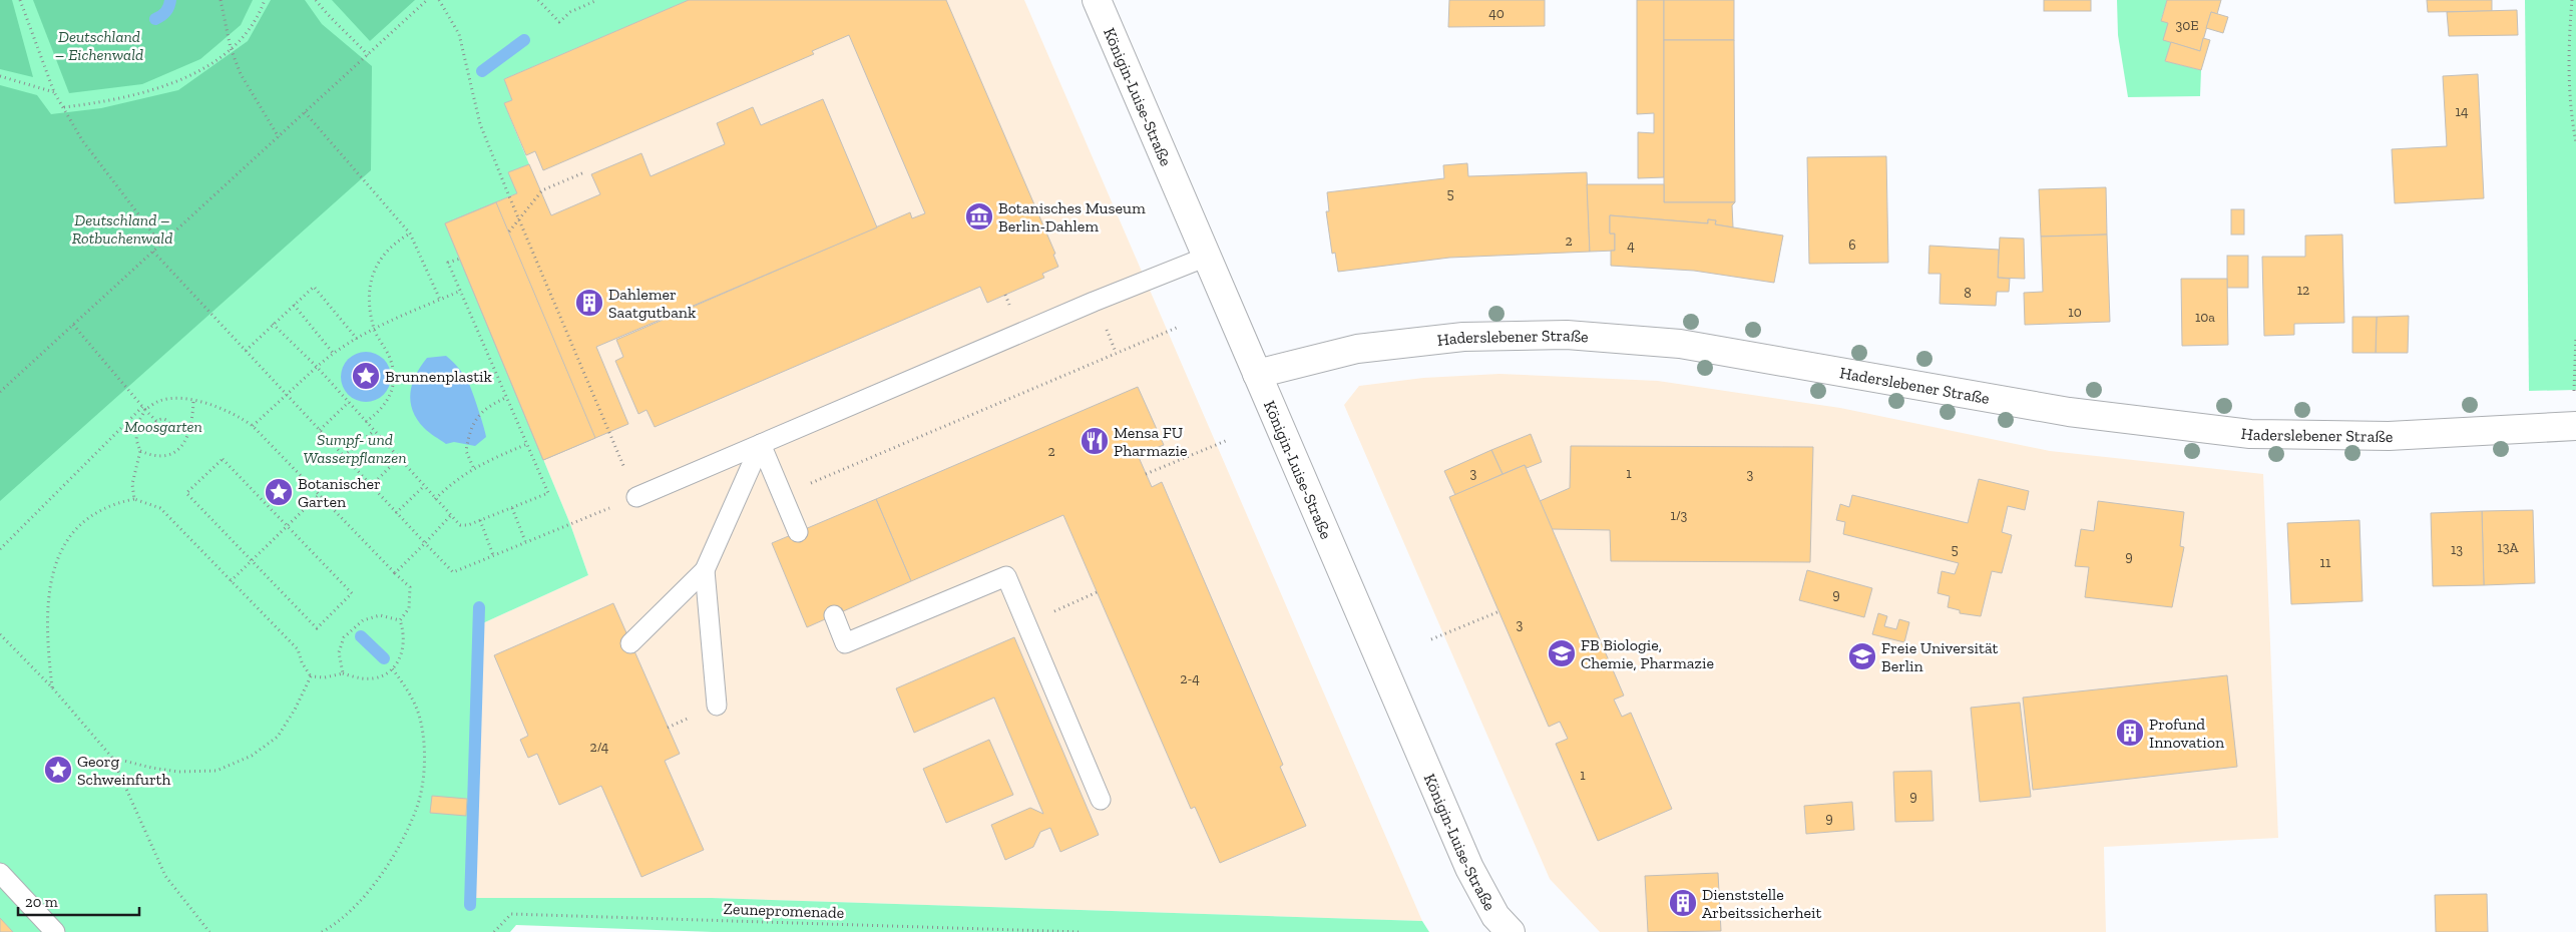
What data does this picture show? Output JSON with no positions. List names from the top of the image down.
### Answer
{
  "streets": {
    "street": ["Königin-Luise-Straße", "Haderslebener Straße"],
    "path": ["Zeunepromenade"]
  },
  "crossings": [
    ["Königin-Luise-Straße", "Haderslebener Straße"]
  ],
  "parks": [
    "Deutschland – Eichenwald",
    "Deutschland – Rotbuchenwald",
    "Moosgarten",
    "Sumpf- und Wasserpflanzen"
  ],
  "places": {
    "museum": ["Botanisches Museum Berlin-Dahlem"],
    "building": ["Dahlemer Saatgutbank", "Profund Innovation", "Dienststelle Arbeitssicherheit"],
    "place": ["Brunnenplastik", "Botanischer Garten", "Georg Schweinfurth"],
    "restaurant": ["Mensa FU Pharmazie"],
    "school or university": ["FB Biologie, Chemie, Pharmazie", "Freie Universität Berlin"]
  },
  "house_numbers": [
    "40",
    "30E",
    "14",
    "5",
    "2",
    "6",
    "4",
    "12",
    "8",
    "10",
    "10a",
    "2",
    "3",
    "1",
    "3",
    "1/3",
    "13A",
    "5",
    "13",
    "9",
    "11",
    "9",
    "3",
    "2-4",
    "2/4",
    "1",
    "9",
    "9"
  ],
  "scale_bar": "20 m"
}
